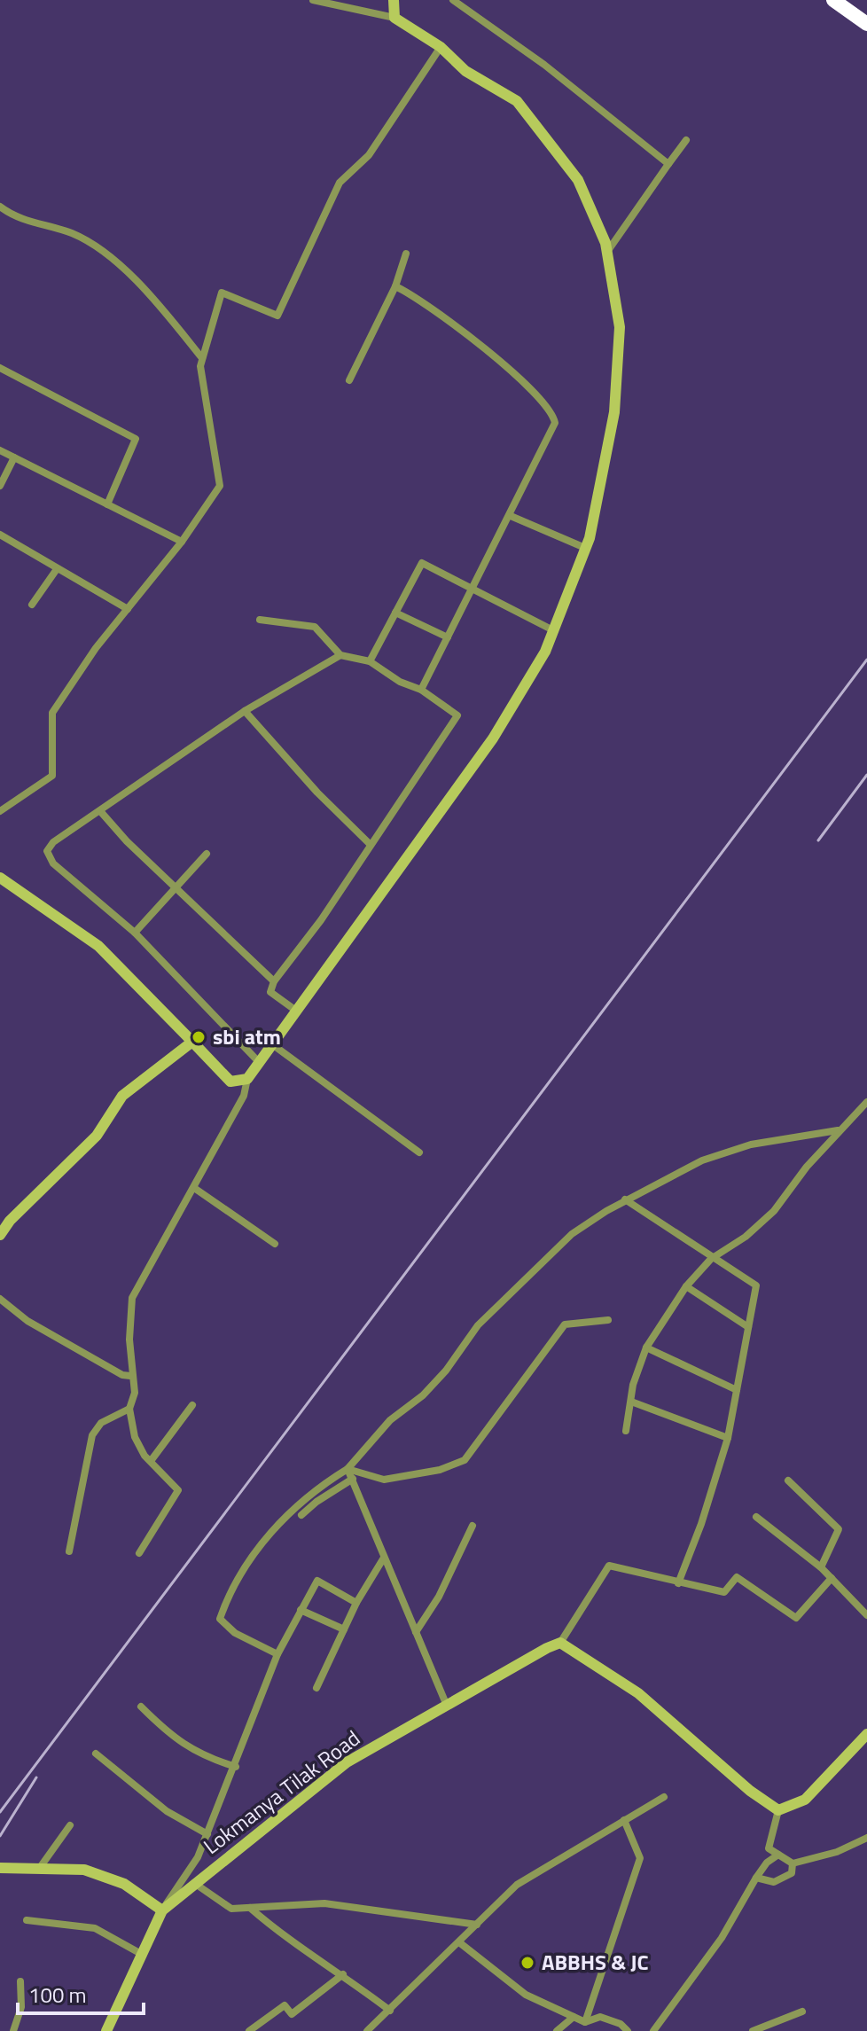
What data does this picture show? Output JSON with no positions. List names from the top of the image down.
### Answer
{
  "streets": {
    "street": ["Lokmanya Tilak Road"]
  },
  "places": ["sbi atm", "ABBHS & JC"],
  "scale_bar": "100 m"
}
